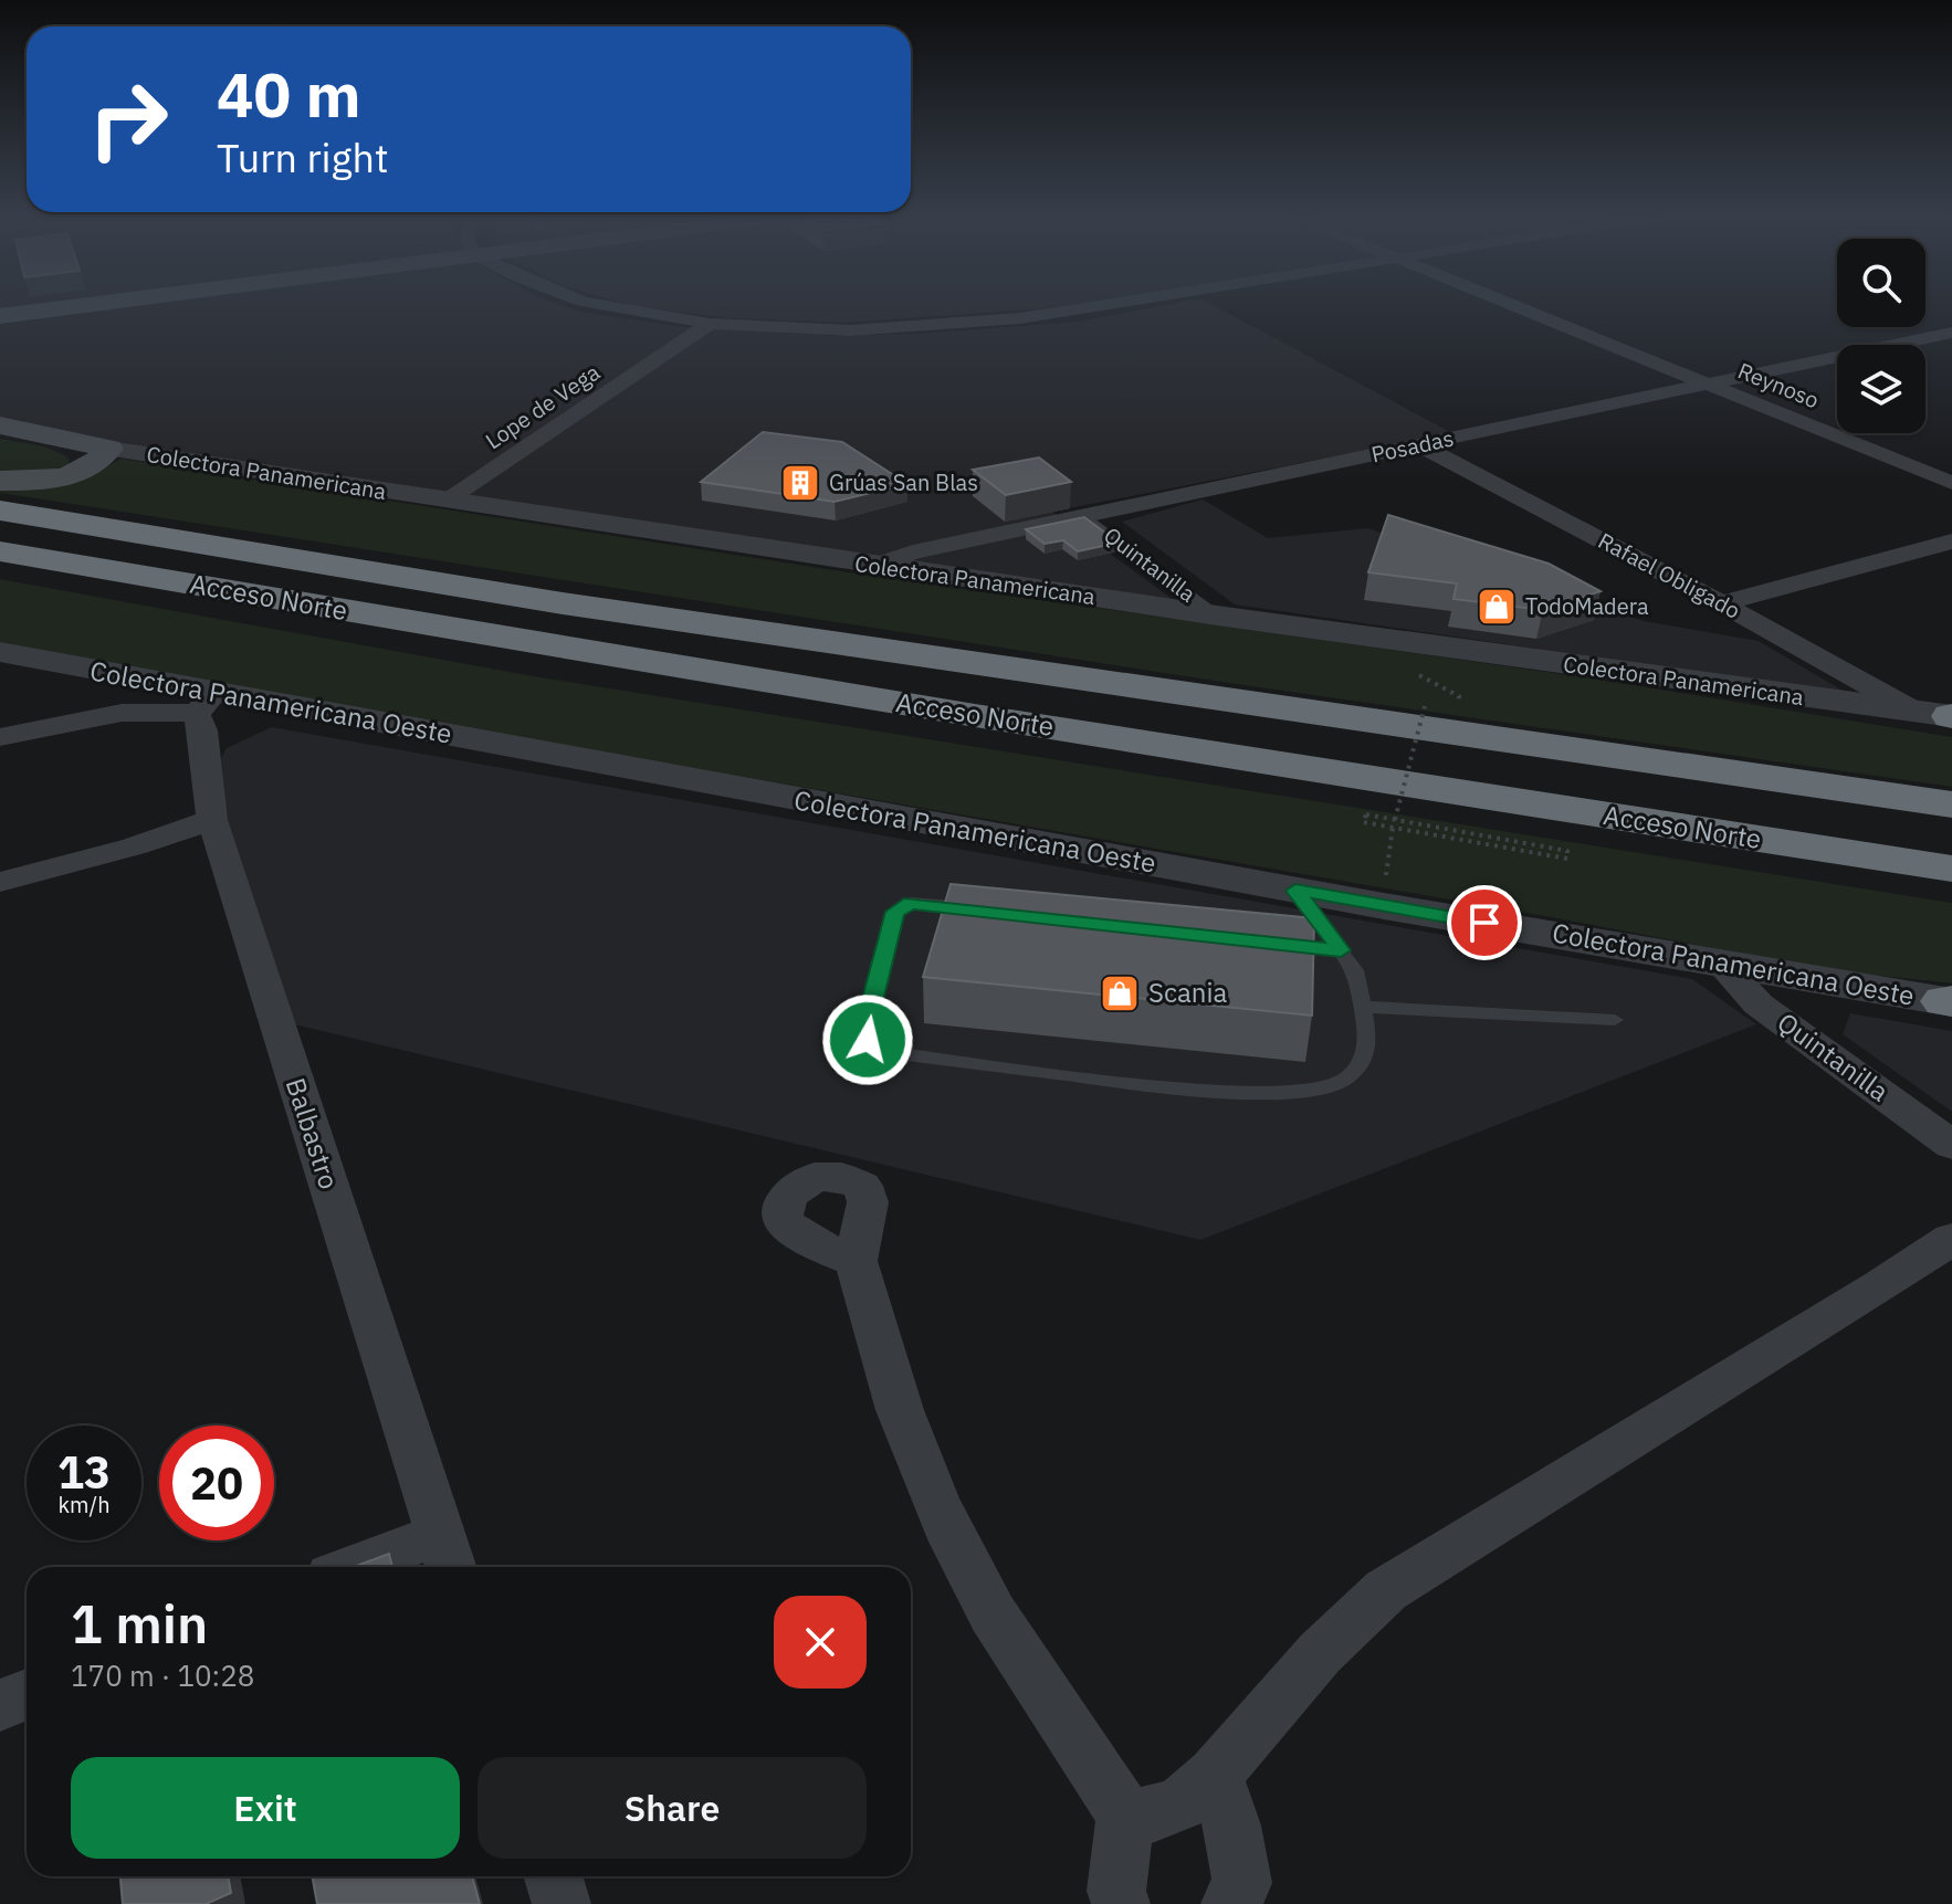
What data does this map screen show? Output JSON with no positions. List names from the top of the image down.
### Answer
{
  "streets": {
    "highway": ["Acceso Norte"],
    "main road": ["Colectora Panamericana"],
    "street": [
      "Reynoso",
      "Lope de Vega",
      "Posadas",
      "Quintanilla",
      "Rafael Obligado",
      "Colectora Panamericana Oeste",
      "Balbastro"
    ]
  },
  "crossings": [
    ["Reynoso", "Posadas"],
    ["Lope de Vega", "Colectora Panamericana"],
    ["Posadas", "Colectora Panamericana"],
    ["Posadas", "Quintanilla"],
    ["Posadas", "Rafael Obligado"],
    ["Colectora Panamericana", "Quintanilla"],
    ["Colectora Panamericana", "Rafael Obligado"],
    ["Quintanilla", "Colectora Panamericana Oeste"],
    ["Colectora Panamericana Oeste", "Balbastro"]
  ],
  "places": {
    "building": ["Grúas San Blas"],
    "shop": ["TodoMadera", "Scania"]
  },
  "page": {
    "turn": ["40 m", "Turn right"],
    "speed": "13 km/h",
    "limit": "20",
    "heading": ["1 min", "170 m · 10:28"],
    "buttons": ["Exit", "Share"]
  }
}
